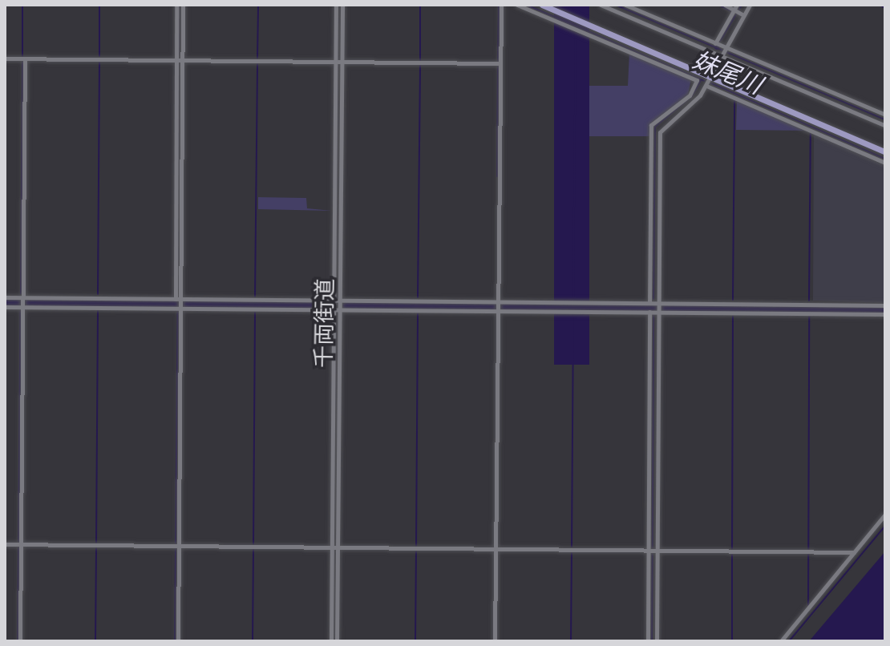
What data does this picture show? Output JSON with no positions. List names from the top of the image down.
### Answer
{
  "streets": {
    "street": ["千両街道"]
  },
  "water": ["妹尾川"]
}
